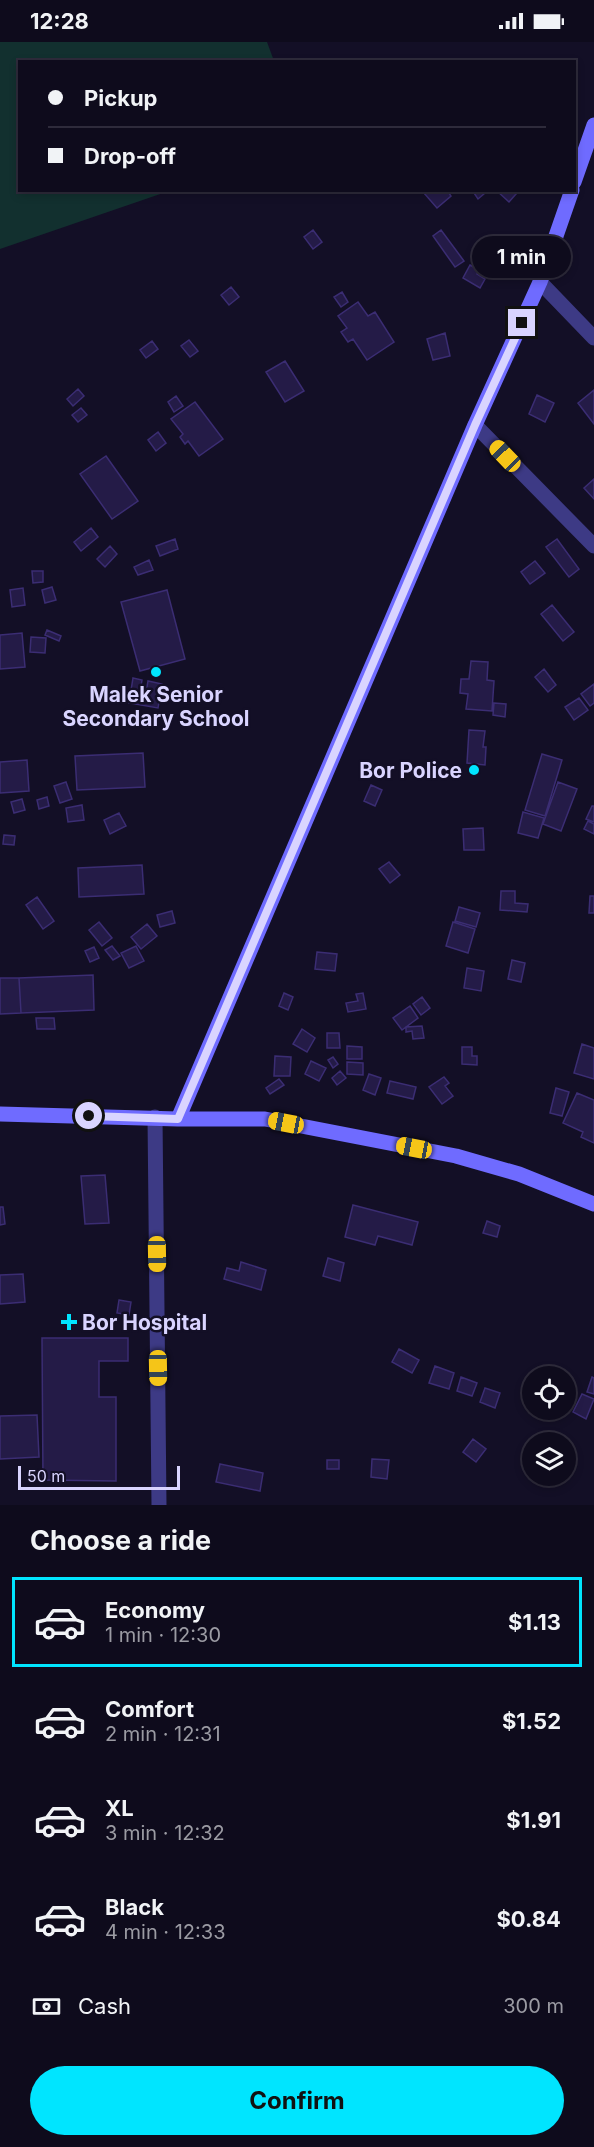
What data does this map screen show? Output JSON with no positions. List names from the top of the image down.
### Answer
{
  "places": {
    "other": ["Malek Senior Secondary School", "Bor Police"],
    "health": ["Bor Hospital"]
  },
  "scale_bar": "50 m",
  "page": {
    "status": "12:28",
    "banner": ["Pickup", "Drop-off"],
    "bubble": "1 min",
    "scale": "50 m",
    "heading": "Choose a ride",
    "list": [
      {
        "name": "Economy",
        "note": "1 min · 12:30",
        "value": "$1.13"
      },
      {
        "name": "Comfort",
        "note": "2 min · 12:31",
        "value": "$1.52"
      },
      {
        "name": "XL",
        "note": "3 min · 12:32",
        "value": "$1.91"
      },
      {
        "name": "Black",
        "note": "4 min · 12:33",
        "value": "$0.84"
      }
    ],
    "pay": ["Cash", "300 m"],
    "buttons": "Confirm"
  }
}
